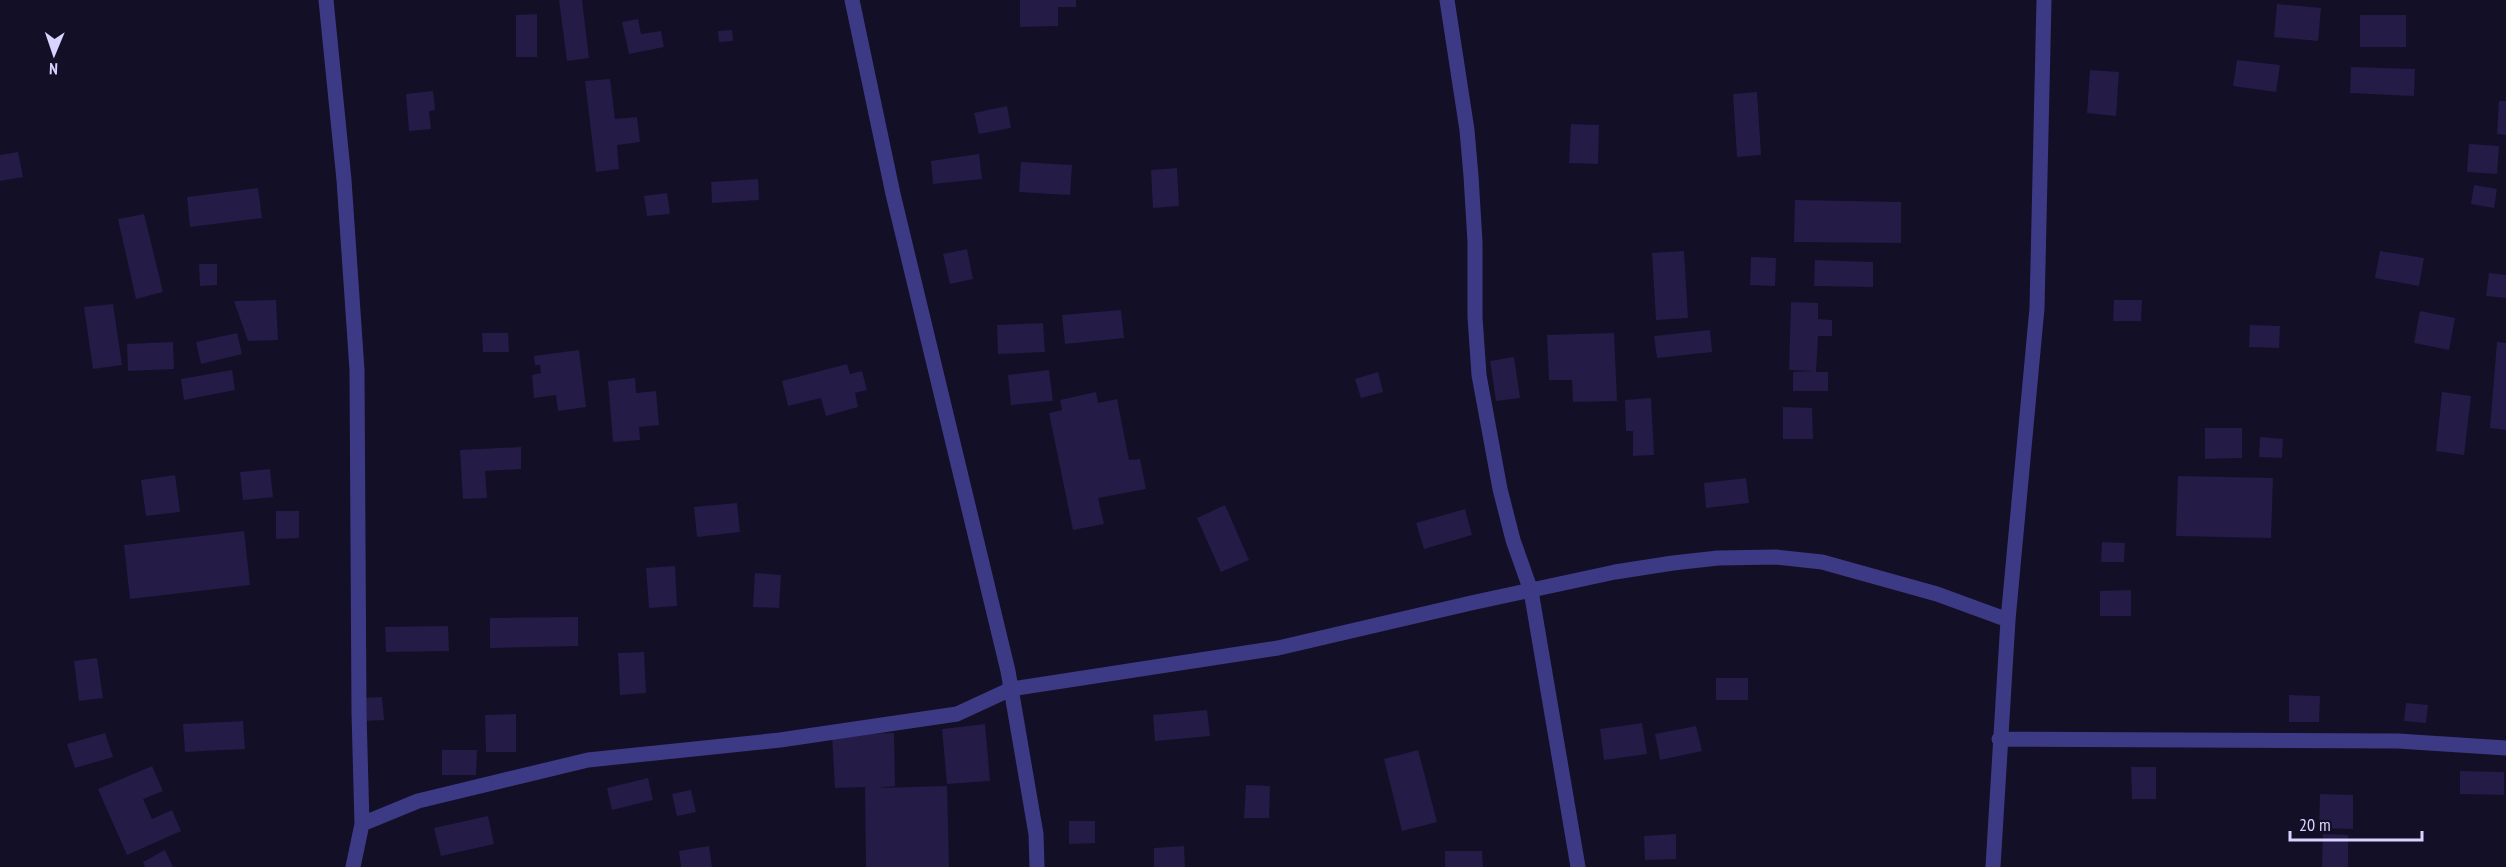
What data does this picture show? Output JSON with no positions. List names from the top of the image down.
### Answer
{
  "scale_bar": "20 m",
  "north": "bottom"
}
